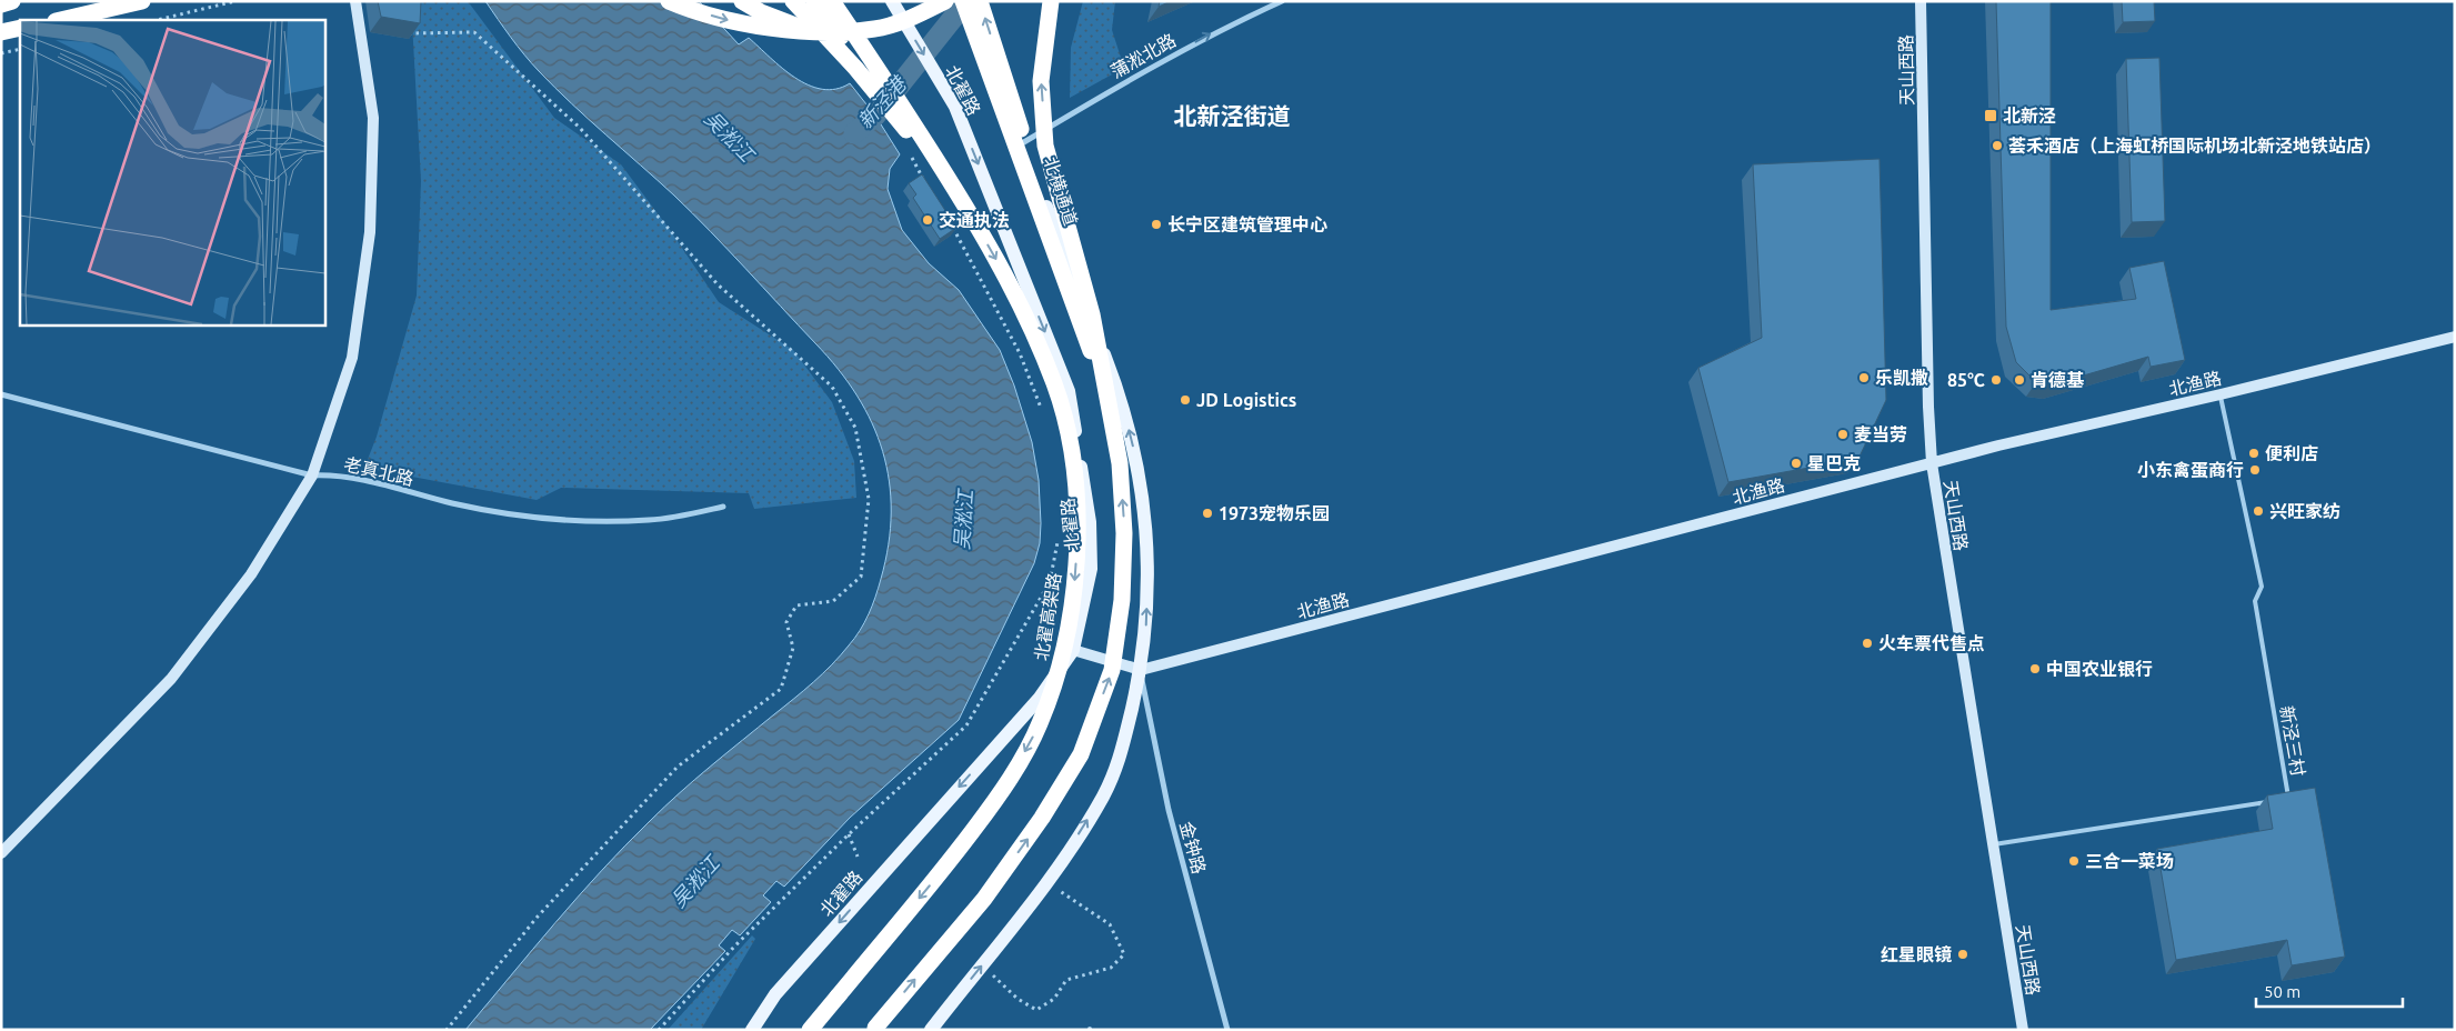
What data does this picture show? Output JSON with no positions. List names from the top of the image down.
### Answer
{
  "streets": {
    "highway": ["北横通道", "北翟高架路"],
    "main road": ["北翟路"],
    "street": [
      "蒲淞北路",
      "天山西路",
      "北渔路",
      "老真北路",
      "金钟路"
    ],
    "lane": ["新泾三村"]
  },
  "crossings": [
    ["蒲淞北路", "北翟路"],
    ["天山西路", "北渔路"],
    ["天山西路", "新泾三村"],
    ["北翟路", "北渔路"],
    ["北翟路", "金钟路"],
    ["北渔路", "新泾三村"],
    ["北渔路", "金钟路"]
  ],
  "one_way": ["蒲淞北路"],
  "districts": ["北新泾街道"],
  "water": ["新泾港", "吴淞江"],
  "places": {
    "transit": ["北新泾"],
    "other": [
      "荟禾酒店（上海虹桥国际机场北新泾地铁站店）",
      "交通执法",
      "长宁区建筑管理中心",
      "乐凯撒",
      "85℃",
      "肯德基",
      "JD Logistics",
      "麦当劳",
      "便利店",
      "星巴克",
      "小东禽蛋商行",
      "兴旺家纺",
      "1973宠物乐园",
      "火车票代售点",
      "中国农业银行",
      "三合一菜场",
      "红星眼镜"
    ]
  },
  "scale_bar": "50 m"
}
